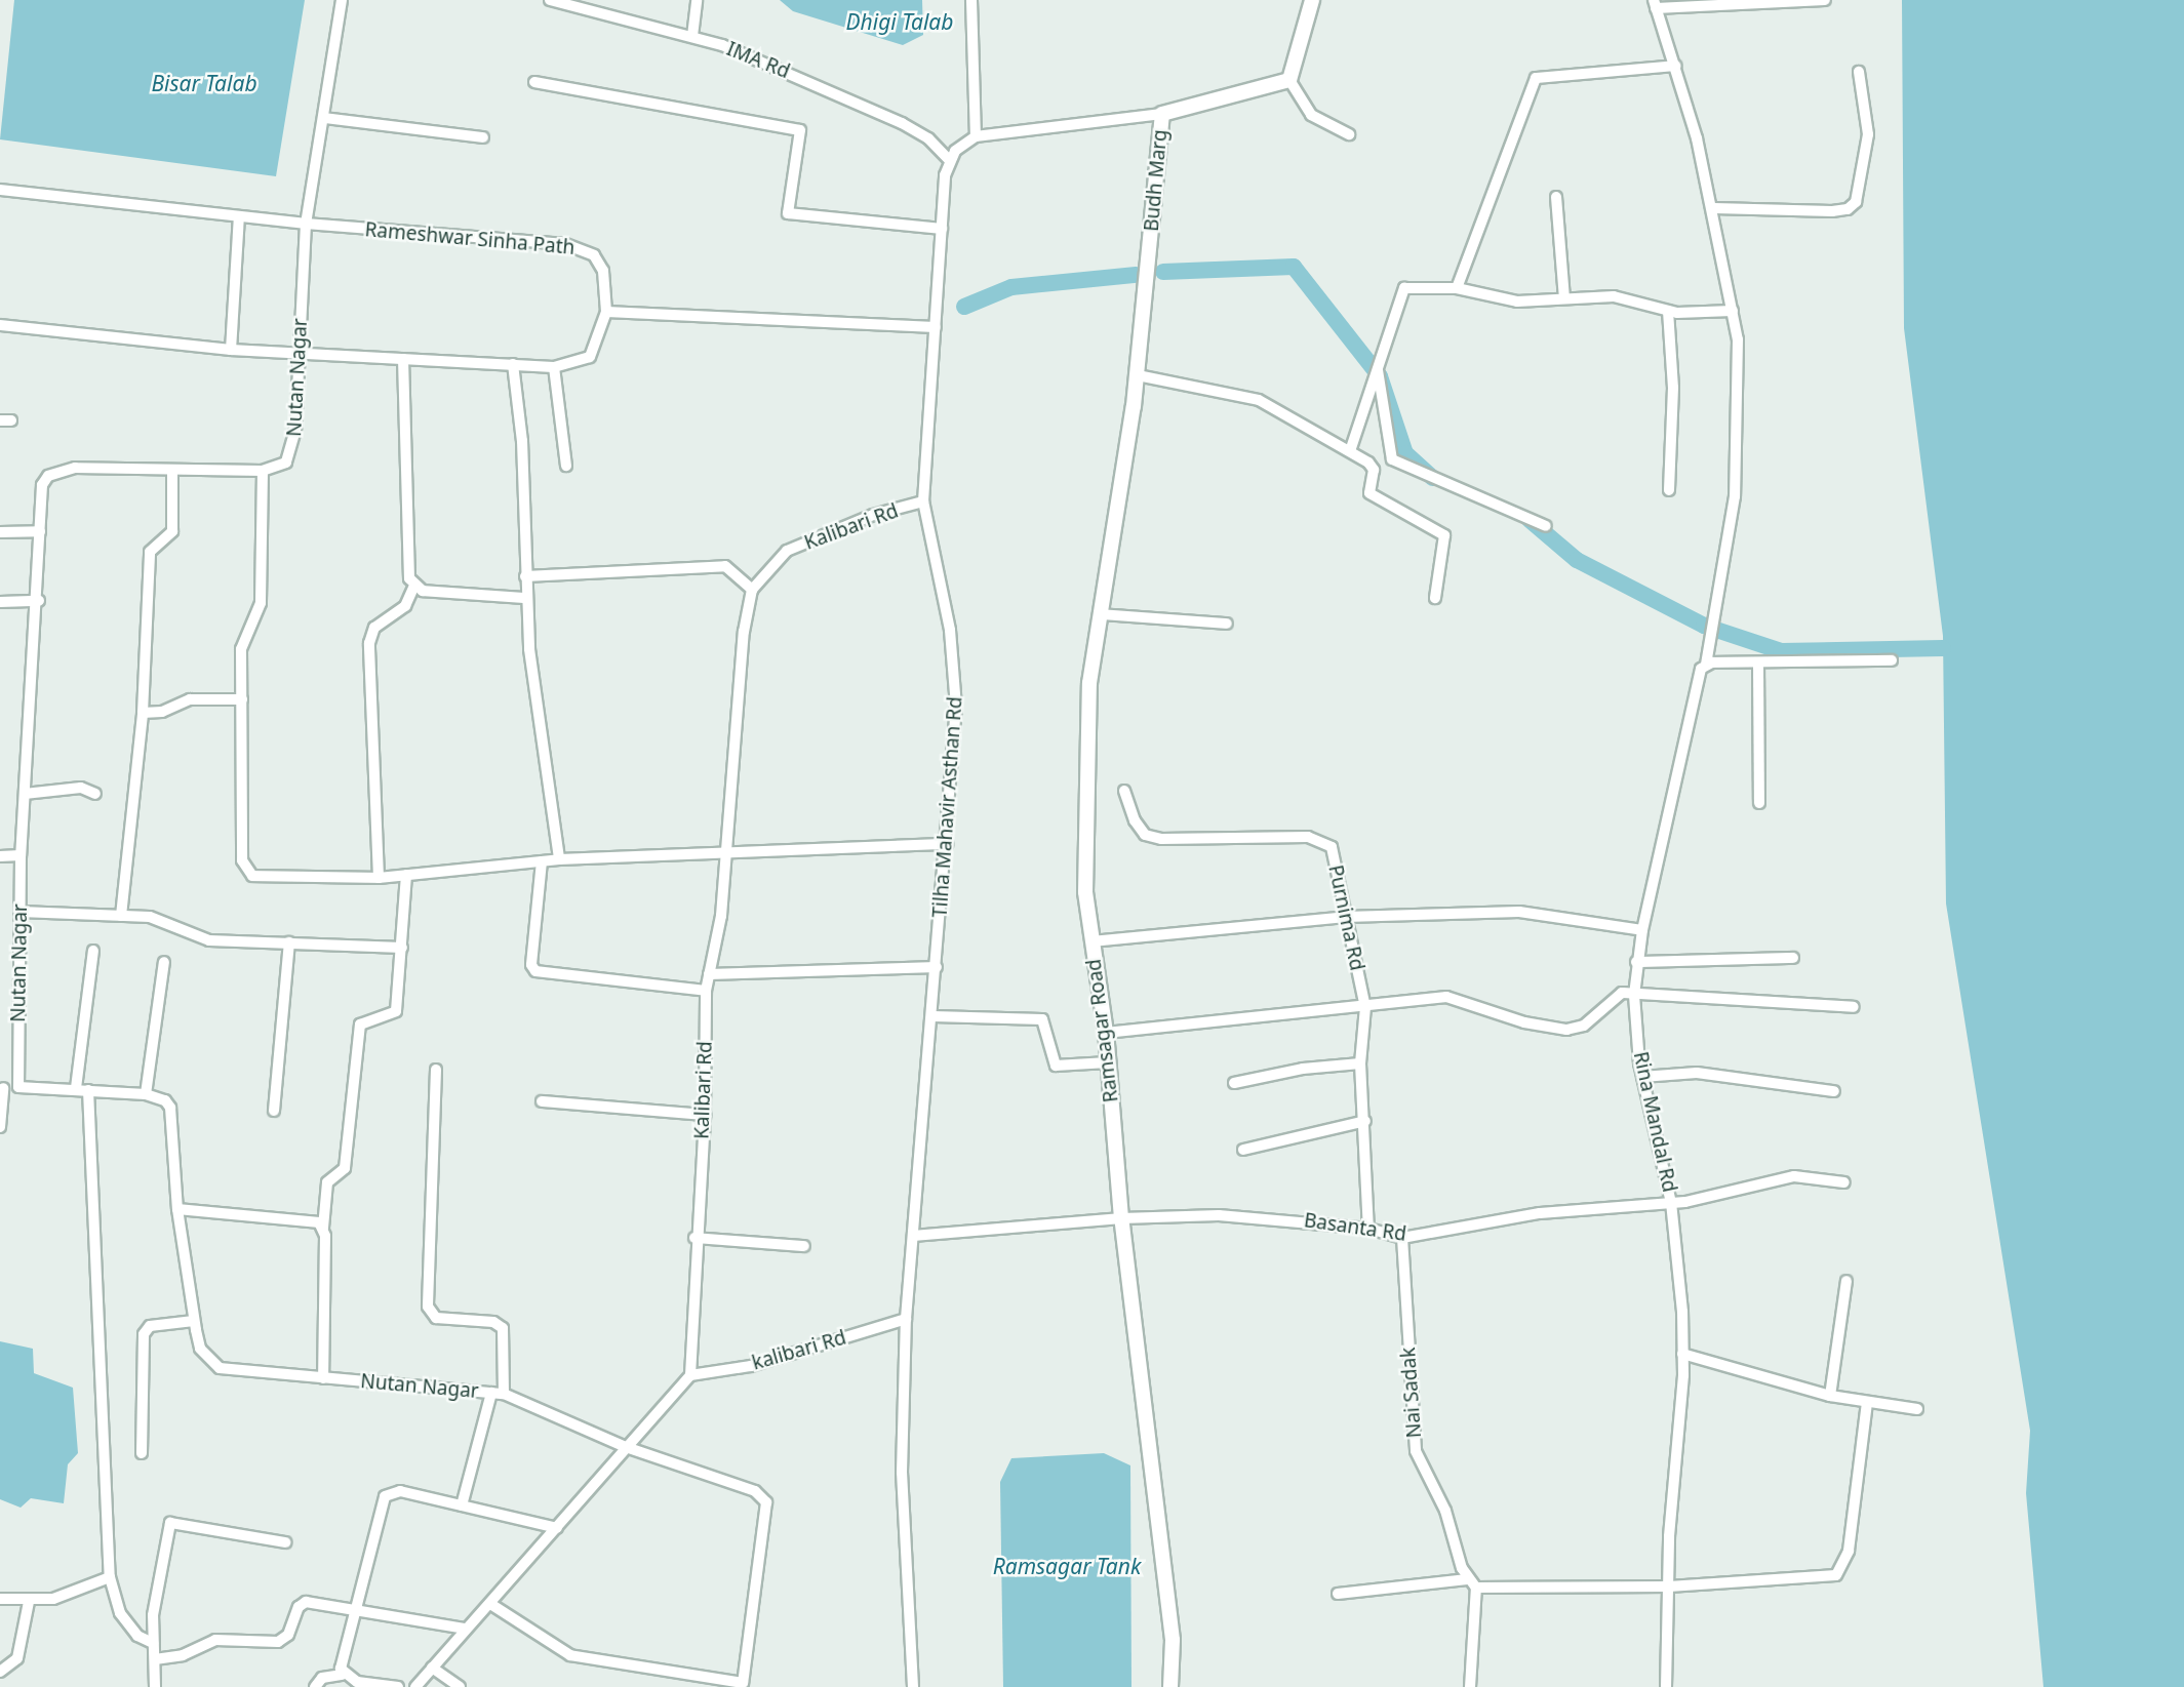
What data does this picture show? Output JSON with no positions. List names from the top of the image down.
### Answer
{
  "streets": {
    "street": [
      "IMA Rd",
      "Budh Marg",
      "Rameshwar Sinha Path",
      "Nutan Nagar",
      "Kalibari Rd",
      "Tilha Mahavir Asthan Rd",
      "Purnima Rd",
      "Ramsagar Road",
      "Rina Mandal Rd",
      "Basanta Rd",
      "kalibari Rd",
      "Nai Sadak"
    ]
  },
  "crossings": [
    ["IMA Rd", "Tilha Mahavir Asthan Rd"],
    ["Budh Marg", "Ramsagar Road"],
    ["Rameshwar Sinha Path", "Nutan Nagar"],
    ["Kalibari Rd", "Tilha Mahavir Asthan Rd"],
    ["Kalibari Rd", "kalibari Rd"],
    ["Tilha Mahavir Asthan Rd", "Basanta Rd"],
    ["Tilha Mahavir Asthan Rd", "kalibari Rd"],
    ["Purnima Rd", "Basanta Rd"],
    ["Ramsagar Road", "Basanta Rd"],
    ["Rina Mandal Rd", "Basanta Rd"],
    ["Basanta Rd", "Nai Sadak"]
  ],
  "water": ["Dhigi Talab", "Bisar Talab", "Ramsagar Tank"]
}
